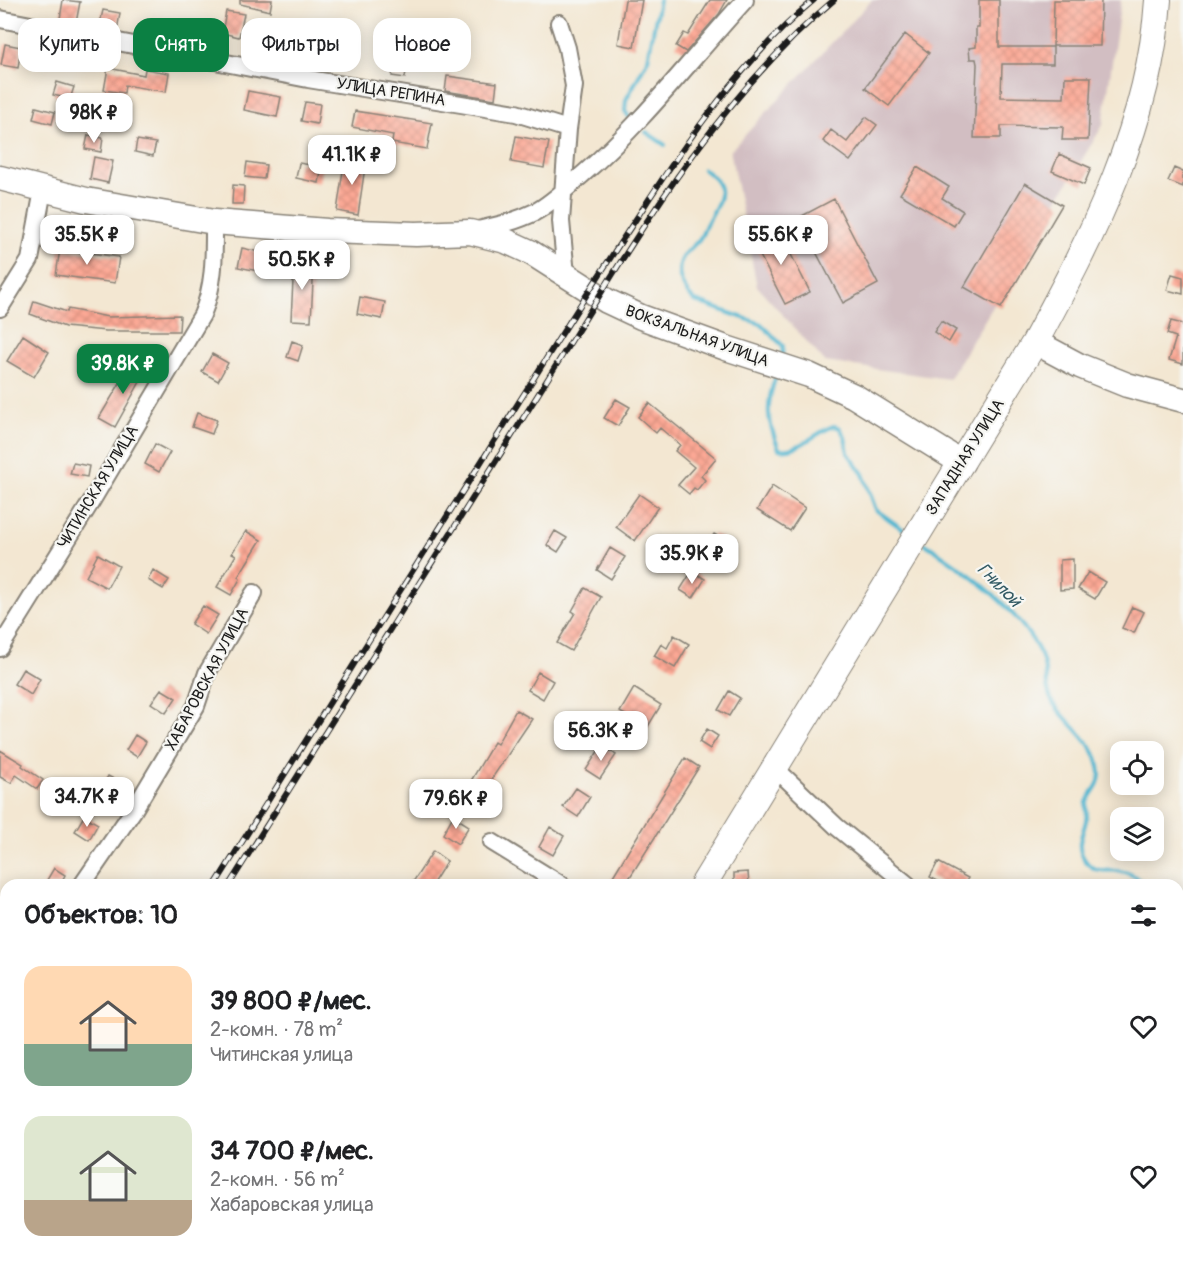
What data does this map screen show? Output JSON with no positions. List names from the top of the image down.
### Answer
{
  "streets": {
    "main road": ["ВОКЗАЛЬНАЯ УЛИЦА", "ЗАПАДНАЯ УЛИЦА"],
    "street": ["УЛИЦА РЕПИНА", "ЧИТИНСКАЯ УЛИЦА", "ХАБАРОВСКАЯ УЛИЦА"]
  },
  "crossings": [
    ["ВОКЗАЛЬНАЯ УЛИЦА", "ЗАПАДНАЯ УЛИЦА"],
    ["ВОКЗАЛЬНАЯ УЛИЦА", "ЧИТИНСКАЯ УЛИЦА"]
  ],
  "water": ["Гнилой"],
  "page": {
    "chip": [
      "Купить",
      "Снять",
      "Фильтры",
      "Новое"
    ],
    "price": [
      "98K ₽",
      "41.1K ₽",
      "35.5K ₽",
      "55.6K ₽",
      "50.5K ₽",
      "39.8K ₽",
      "35.9K ₽",
      "56.3K ₽",
      "34.7K ₽",
      "79.6K ₽"
    ],
    "heading": "Объектов: 10",
    "list": [
      {
        "name": "39 800 ₽/мес.",
        "note": "2-комн. · 78 m² · Читинская улица"
      },
      {
        "name": "34 700 ₽/мес.",
        "note": "2-комн. · 56 m² · Хабаровская улица"
      }
    ]
  }
}
